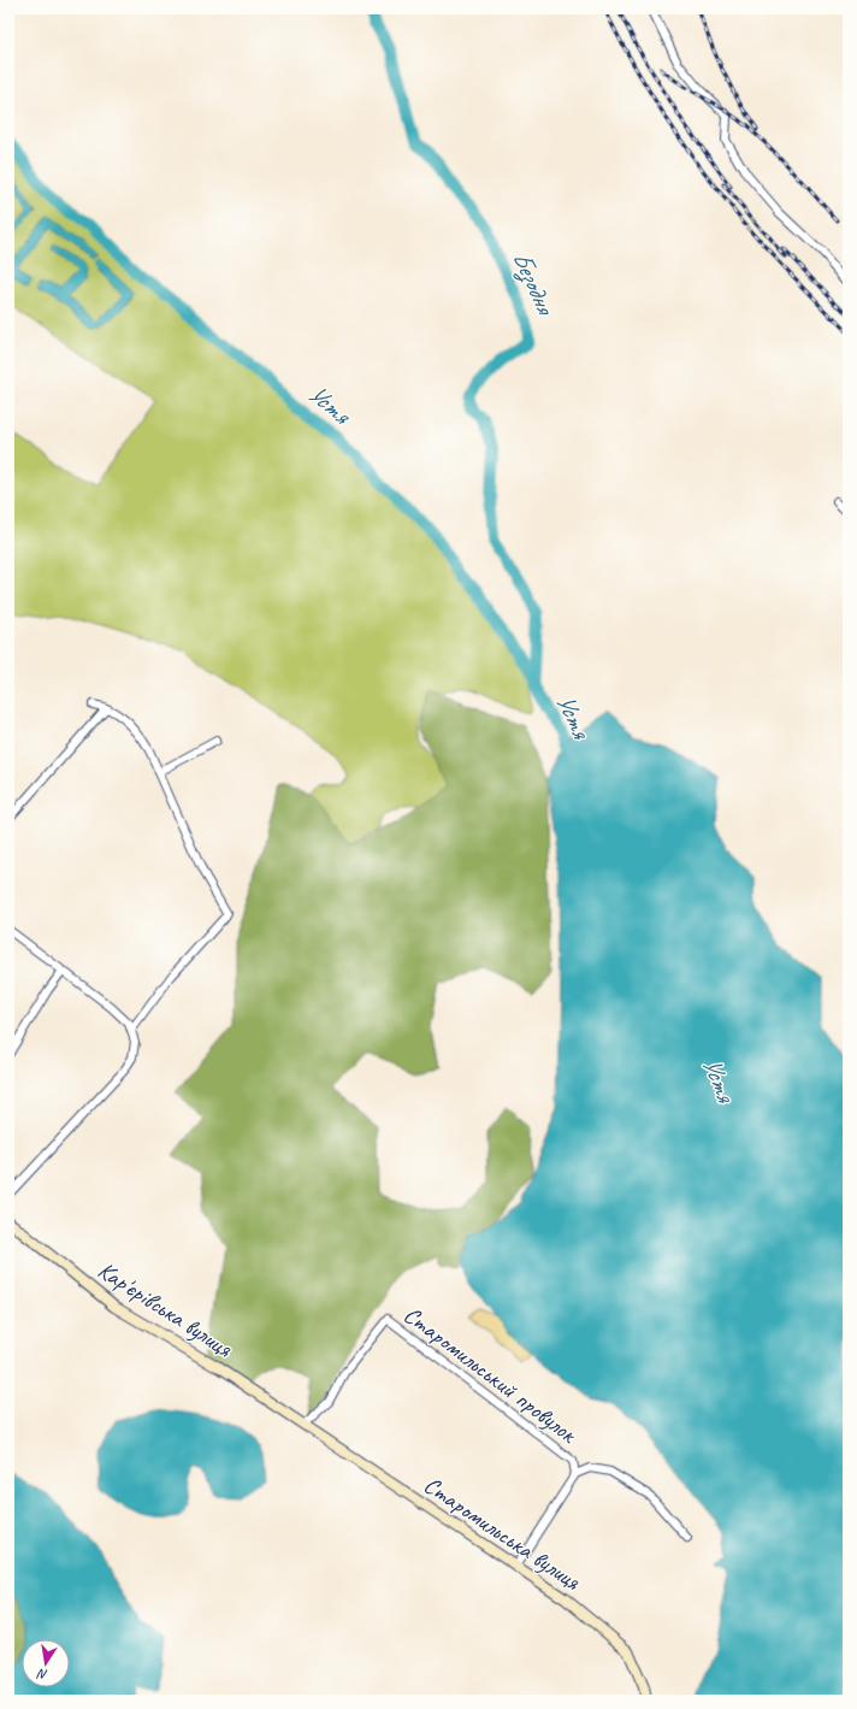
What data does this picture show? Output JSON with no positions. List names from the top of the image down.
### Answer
{
  "streets": {
    "street": ["Кар'єрівська вулиця", "Старомильський провулок", "Старомильська вулиця"]
  },
  "crossings": [
    ["Кар'єрівська вулиця", "Старомильський провулок"],
    ["Кар'єрівська вулиця", "Старомильська вулиця"],
    ["Старомильський провулок", "Старомильська вулиця"]
  ],
  "water": ["Безодня", "Устя"],
  "north": "bottom"
}
